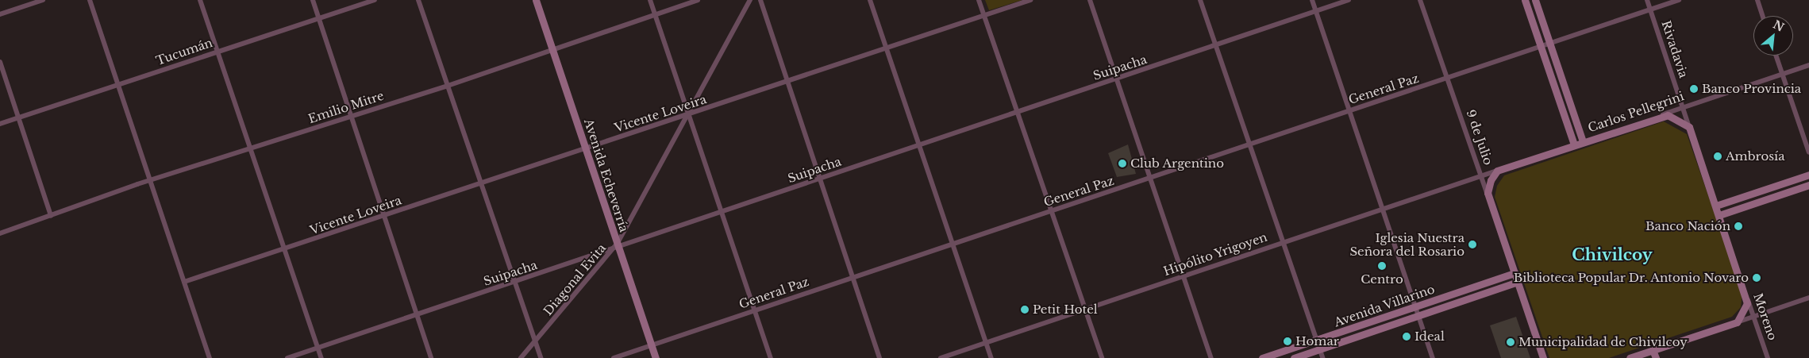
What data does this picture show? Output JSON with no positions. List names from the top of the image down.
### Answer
{
  "streets": {
    "main road": [
      "Rivadavia",
      "Carlos Pellegrini",
      "9 de Julio",
      "Avenida Echeverría",
      "Hipólito Yrigoyen",
      "Avenida Villarino",
      "Moreno"
    ],
    "street": [
      "Tucumán",
      "Suipacha",
      "General Paz",
      "Emilio Mitre",
      "Vicente Loveira",
      "Diagonal Evita"
    ]
  },
  "crossings": [
    ["Rivadavia", "General Paz"],
    ["Rivadavia", "Carlos Pellegrini"],
    ["Rivadavia", "Moreno"],
    ["Suipacha", "Avenida Echeverría"],
    ["Suipacha", "Diagonal Evita"],
    ["General Paz", "9 de Julio"],
    ["General Paz", "Avenida Echeverría"],
    ["Emilio Mitre", "Avenida Echeverría"],
    ["Carlos Pellegrini", "Hipólito Yrigoyen"],
    ["Vicente Loveira", "Avenida Echeverría"],
    ["Vicente Loveira", "Diagonal Evita"],
    ["9 de Julio", "Hipólito Yrigoyen"],
    ["9 de Julio", "Avenida Villarino"],
    ["Avenida Echeverría", "Diagonal Evita"]
  ],
  "districts": ["Chivilcoy"],
  "places": [
    "Banco Provincia",
    "Ambrosía",
    "Club Argentino",
    "Banco Nación",
    "Iglesia Nuestra Señora del Rosario",
    "Centro",
    "Biblioteca Popular Dr. Antonio Novaro",
    "Petit Hotel",
    "Ideal",
    "Homar",
    "Municipalidad de Chivilcoy"
  ],
  "north": "top right"
}
